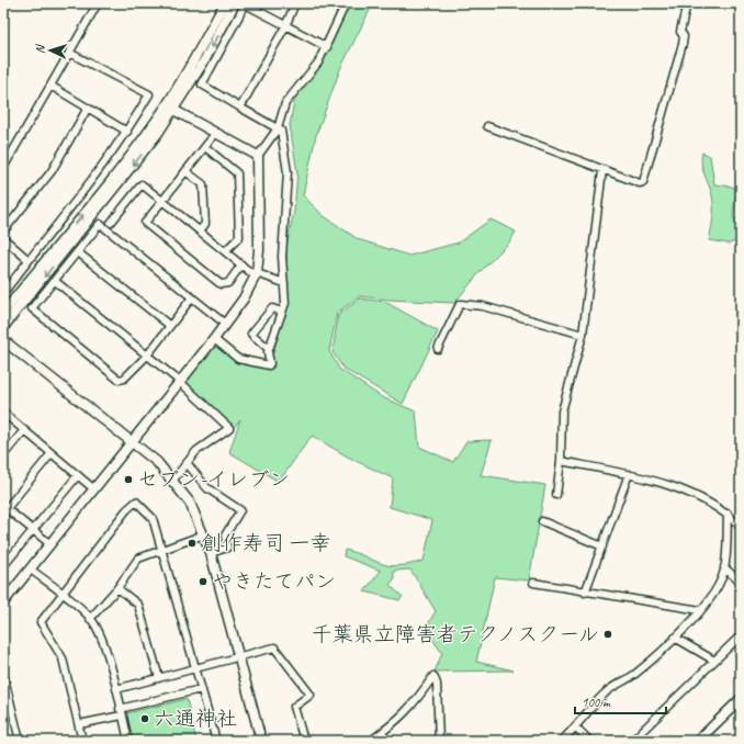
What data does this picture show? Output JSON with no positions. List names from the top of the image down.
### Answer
{
  "places": [
    "セブン-イレブン",
    "創作寿司 一幸",
    "やきたてパン",
    "千葉県立障害者テクノスクール",
    "六通神社"
  ],
  "scale_bar": "100 m",
  "north": "left"
}
